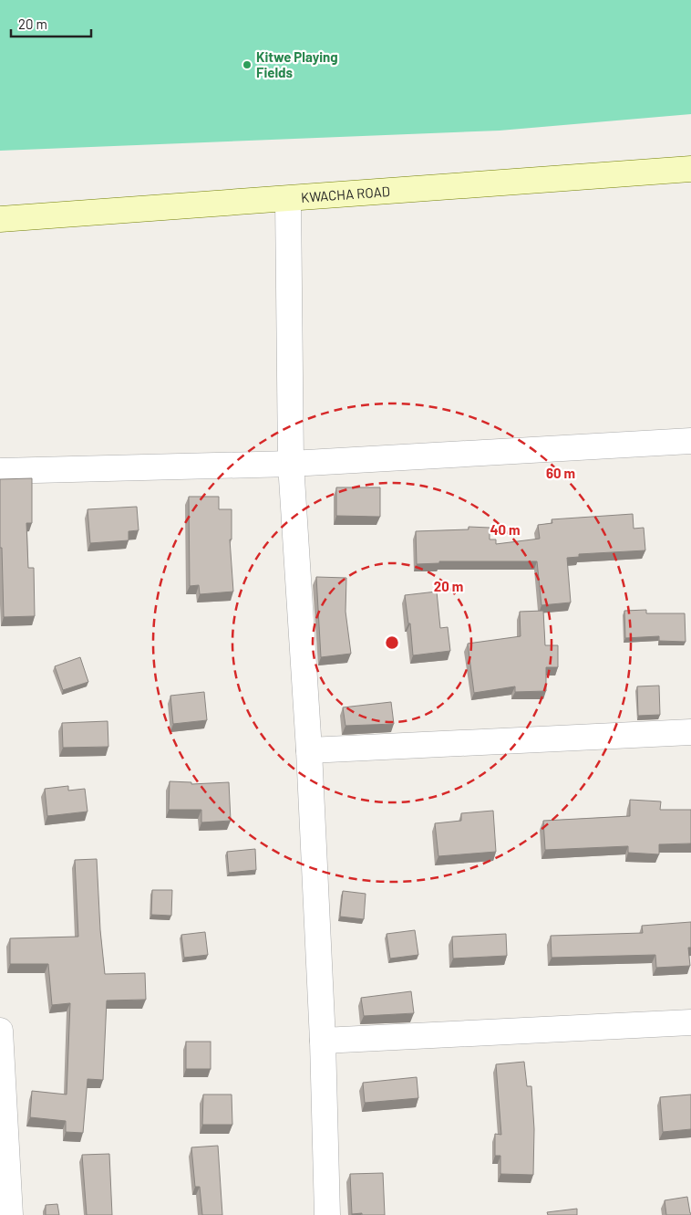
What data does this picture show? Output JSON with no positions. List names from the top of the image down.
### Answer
{
  "streets": {
    "main road": ["KWACHA ROAD"]
  },
  "places": ["Kitwe Playing Fields"],
  "scale_bar": "20 m",
  "rings": ["60 m", "40 m", "20 m"]
}
